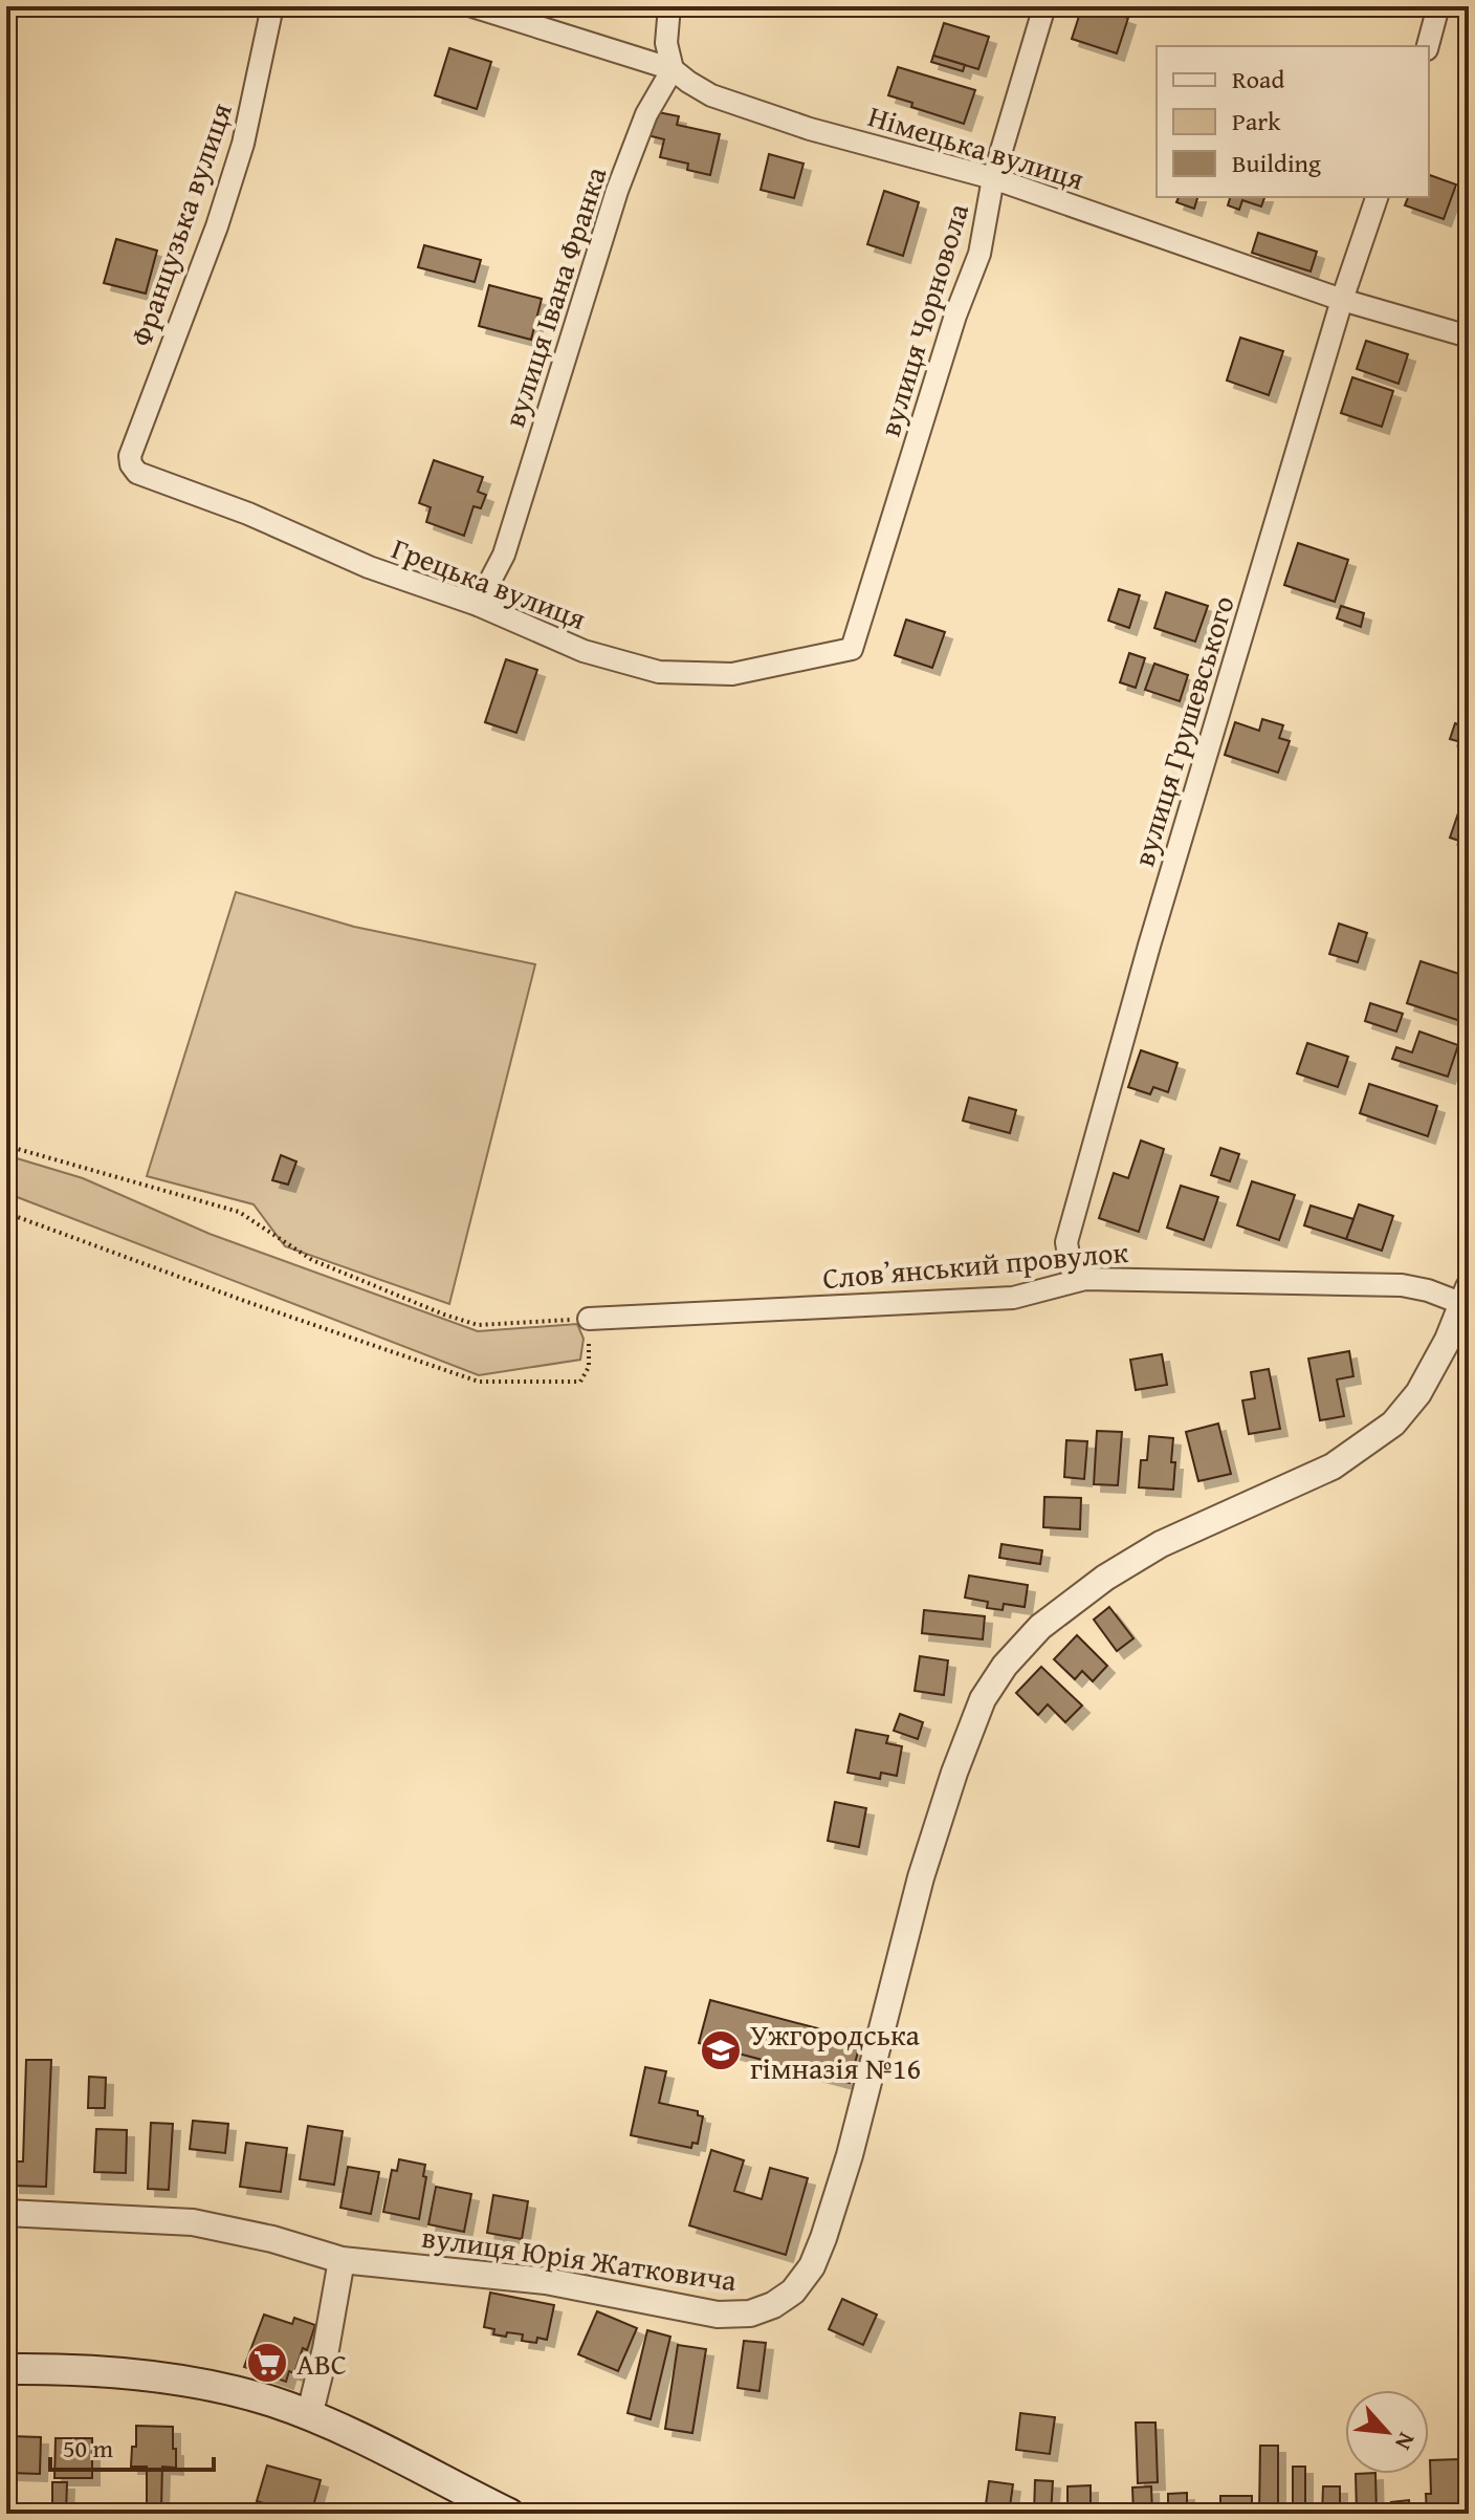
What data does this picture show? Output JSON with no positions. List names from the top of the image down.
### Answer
{
  "streets": {
    "street": [
      "Німецька вулиця",
      "Французька вулиця",
      "вулиця Івана Франка",
      "вулиця Чорновола",
      "Грецька вулиця",
      "вулиця Грушевського",
      "Словʼянський провулок",
      "вулиця Юрія Жатковича"
    ]
  },
  "crossings": [
    ["Німецька вулиця", "вулиця Івана Франка"],
    ["Німецька вулиця", "вулиця Чорновола"],
    ["Німецька вулиця", "вулиця Грушевського"],
    ["Французька вулиця", "Грецька вулиця"],
    ["вулиця Івана Франка", "Грецька вулиця"],
    ["вулиця Чорновола", "Грецька вулиця"],
    ["вулиця Грушевського", "Словʼянський провулок"],
    ["Словʼянський провулок", "вулиця Юрія Жатковича"]
  ],
  "places": {
    "school or university": ["Ужгородська гімназія №16"],
    "supermarket": ["ABC"]
  },
  "legend": ["Road", "Park", "Building"],
  "scale_bar": "50 m",
  "north": "bottom right"
}
